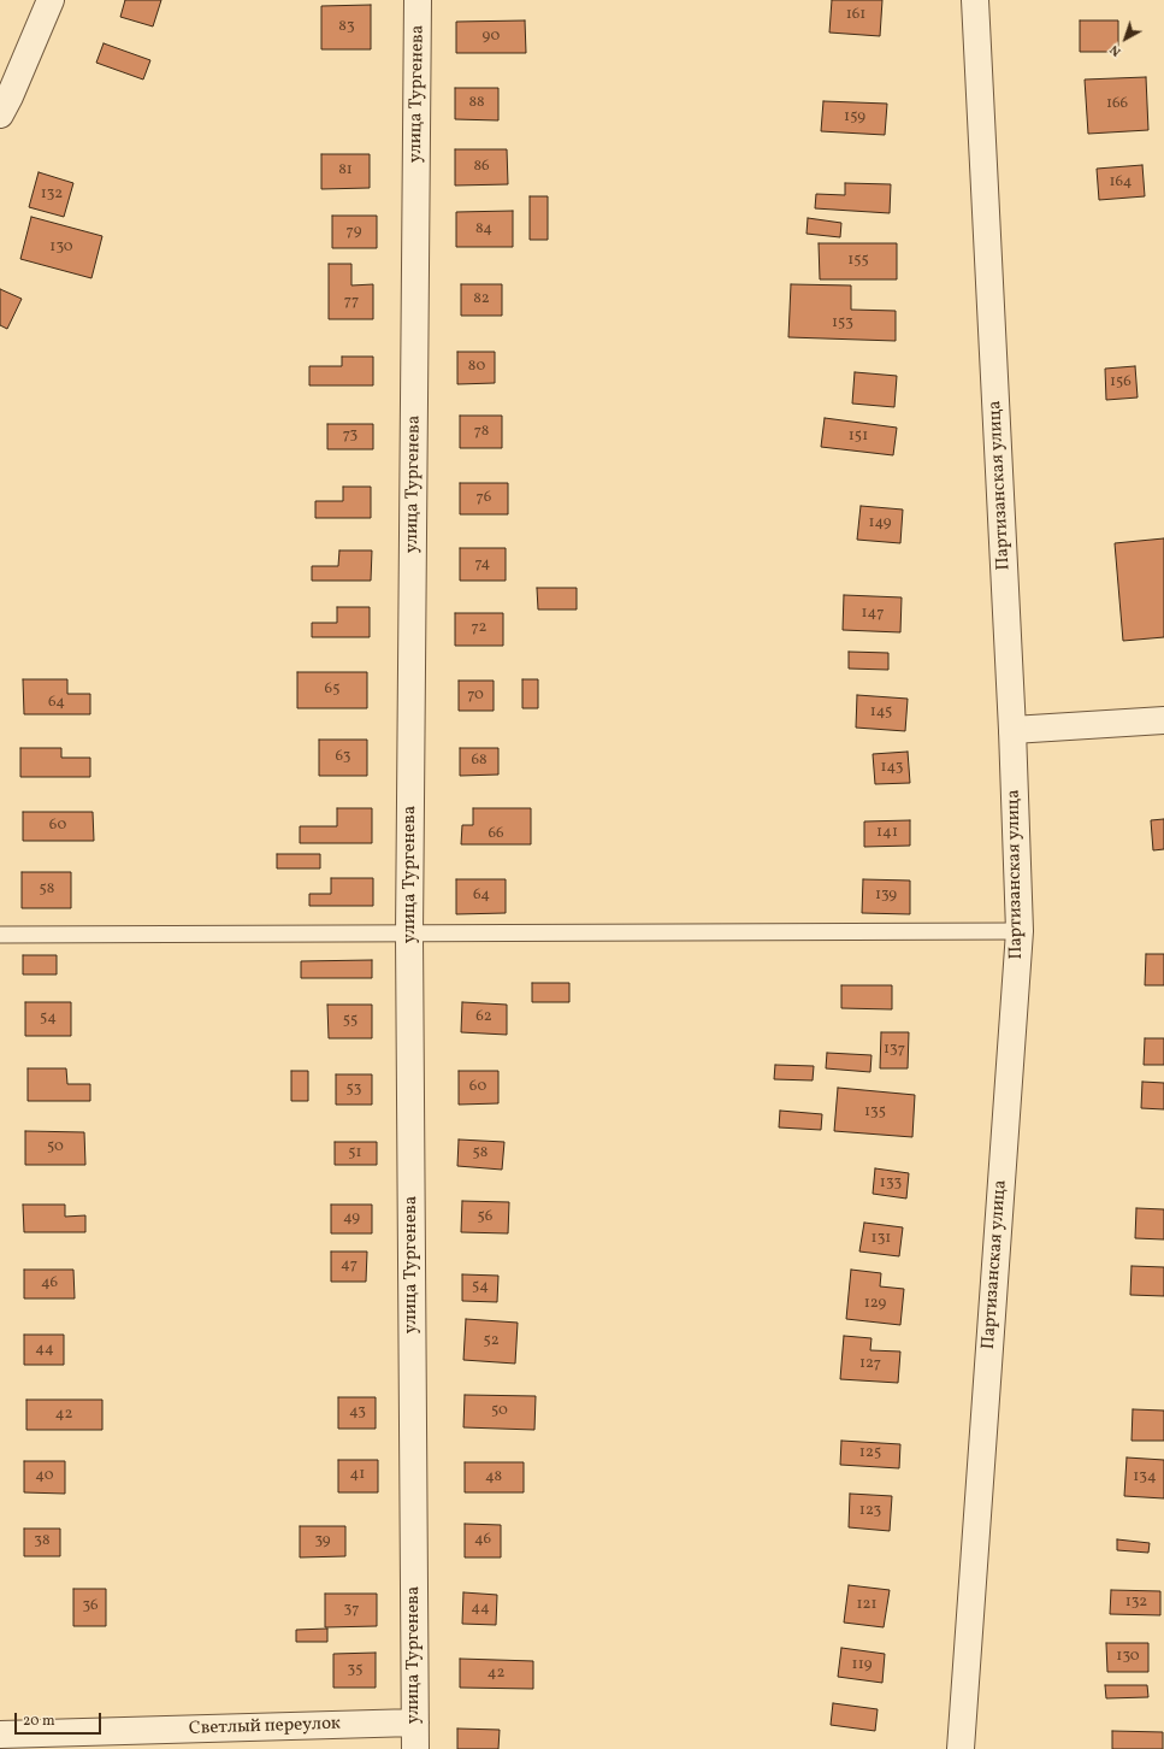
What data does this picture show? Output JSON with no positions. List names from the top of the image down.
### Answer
{
  "streets": {
    "street": ["улица Тургенева", "Партизанская улица", "Светлый переулок"]
  },
  "crossings": [
    ["улица Тургенева", "Светлый переулок"]
  ],
  "house_numbers": [
    "161",
    "83",
    "90",
    "88",
    "166",
    "159",
    "86",
    "81",
    "164",
    "132",
    "84",
    "79",
    "130",
    "155",
    "82",
    "77",
    "153",
    "80",
    "156",
    "78",
    "73",
    "151",
    "76",
    "149",
    "74",
    "147",
    "72",
    "65",
    "70",
    "64",
    "145",
    "63",
    "68",
    "143",
    "60",
    "141",
    "66",
    "58",
    "64",
    "139",
    "62",
    "54",
    "55",
    "137",
    "60",
    "53",
    "135",
    "50",
    "51",
    "58",
    "133",
    "56",
    "49",
    "131",
    "47",
    "46",
    "54",
    "129",
    "52",
    "44",
    "127",
    "50",
    "43",
    "42",
    "125",
    "41",
    "40",
    "48",
    "134",
    "123",
    "46",
    "38",
    "39",
    "132",
    "121",
    "36",
    "44",
    "37",
    "130",
    "119",
    "35",
    "42"
  ],
  "scale_bar": "20 m",
  "north": "bottom left"
}
